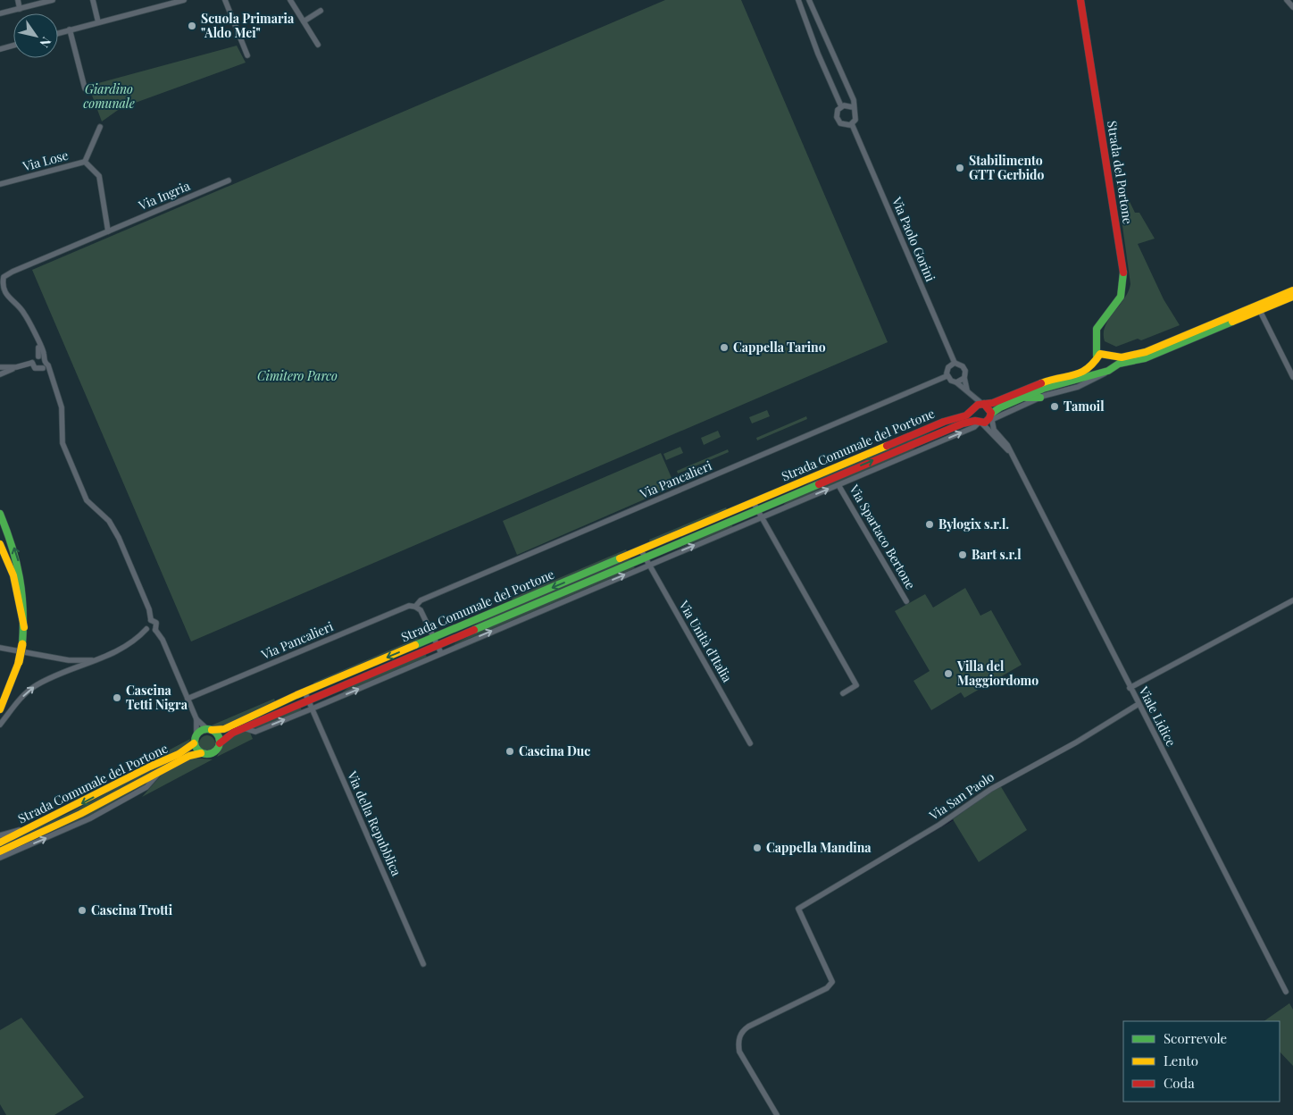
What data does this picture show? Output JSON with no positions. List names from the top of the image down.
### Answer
{
  "streets": {
    "main road": ["Strada del Portone", "Strada Comunale del Portone"],
    "street": [
      "Via Lose",
      "Via Ingria",
      "Via Paolo Gorini",
      "Via Pancalieri",
      "Via Spartaco Bertone",
      "Via Unità d'Italia",
      "Viale Lidice",
      "Via San Paolo",
      "Via della Repubblica"
    ]
  },
  "crossings": [
    ["Via Paolo Gorini", "Via Pancalieri"],
    ["Strada Comunale del Portone", "Via Spartaco Bertone"],
    ["Strada Comunale del Portone", "Via Unità d'Italia"],
    ["Strada Comunale del Portone", "Viale Lidice"],
    ["Strada Comunale del Portone", "Via della Repubblica"],
    ["Viale Lidice", "Via San Paolo"]
  ],
  "parks": ["Giardino comunale", "Cimitero Parco"],
  "places": [
    "Scuola Primaria \"Aldo Mei\"",
    "Stabilimento GTT Gerbido",
    "Cappella Tarino",
    "Tamoil",
    "Bylogix s.r.l.",
    "Bart s.r.l",
    "Villa del Maggiordomo",
    "Cascina Tetti Nigra",
    "Cascina Duc",
    "Cappella Mandina",
    "Cascina Trotti"
  ],
  "legend": ["Scorrevole", "Lento", "Coda"],
  "north": "bottom right"
}
